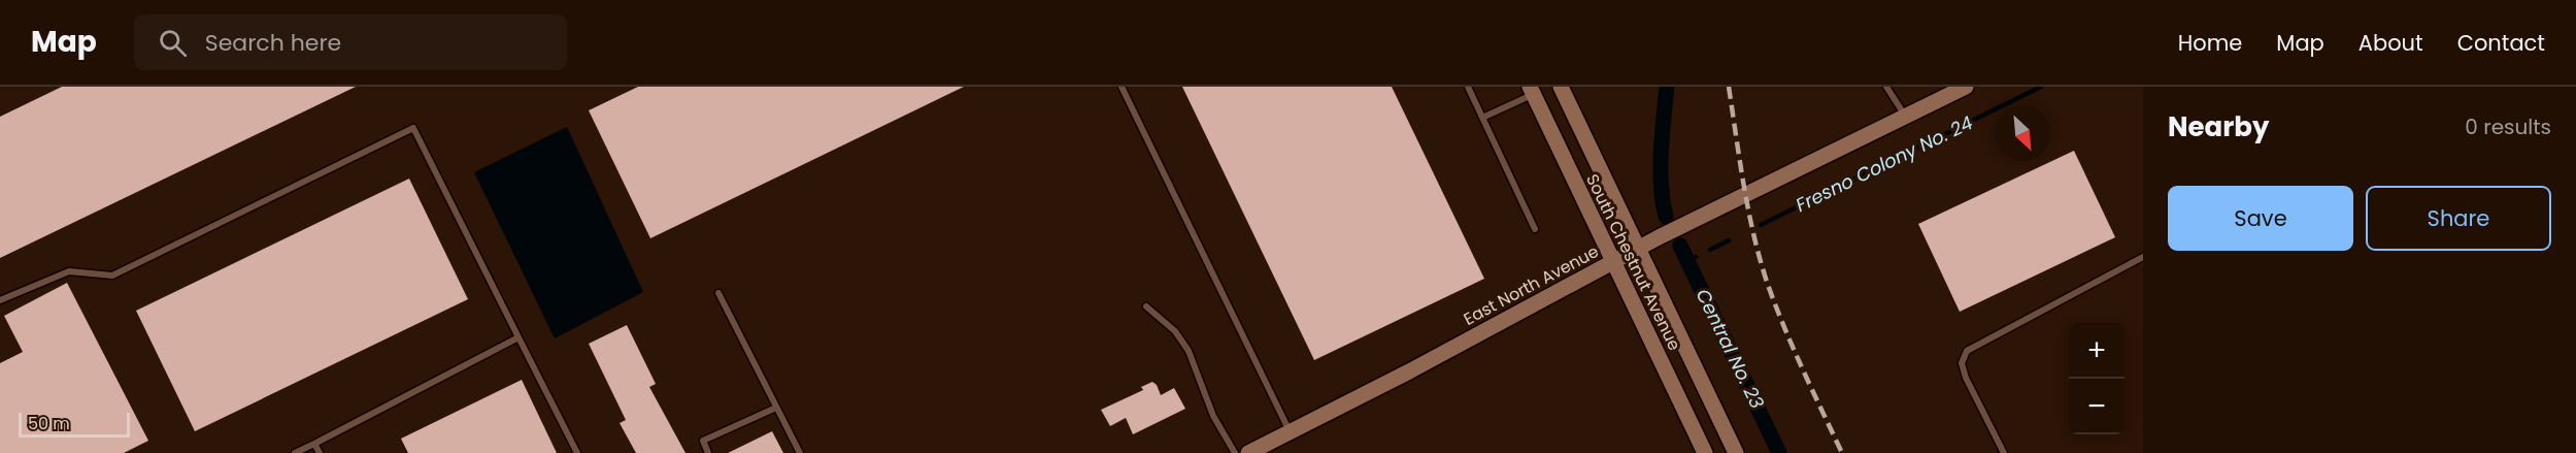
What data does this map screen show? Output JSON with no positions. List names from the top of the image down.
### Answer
{
  "streets": {
    "street": ["South Chestnut Avenue", "East North Avenue"]
  },
  "crossings": [
    ["South Chestnut Avenue", "East North Avenue"]
  ],
  "water": ["Fresno Colony No. 24", "Central No. 23"],
  "scale_bar": "50 m",
  "north": "bottom right",
  "page": {
    "header": "Map",
    "search": "Search here",
    "nav": [
      "Home",
      "Map",
      "About",
      "Contact"
    ],
    "heading": ["Nearby", "0 results"],
    "buttons": ["Save", "Share"],
    "map_buttons": ["+", "−"],
    "scale": "50 m"
  }
}
